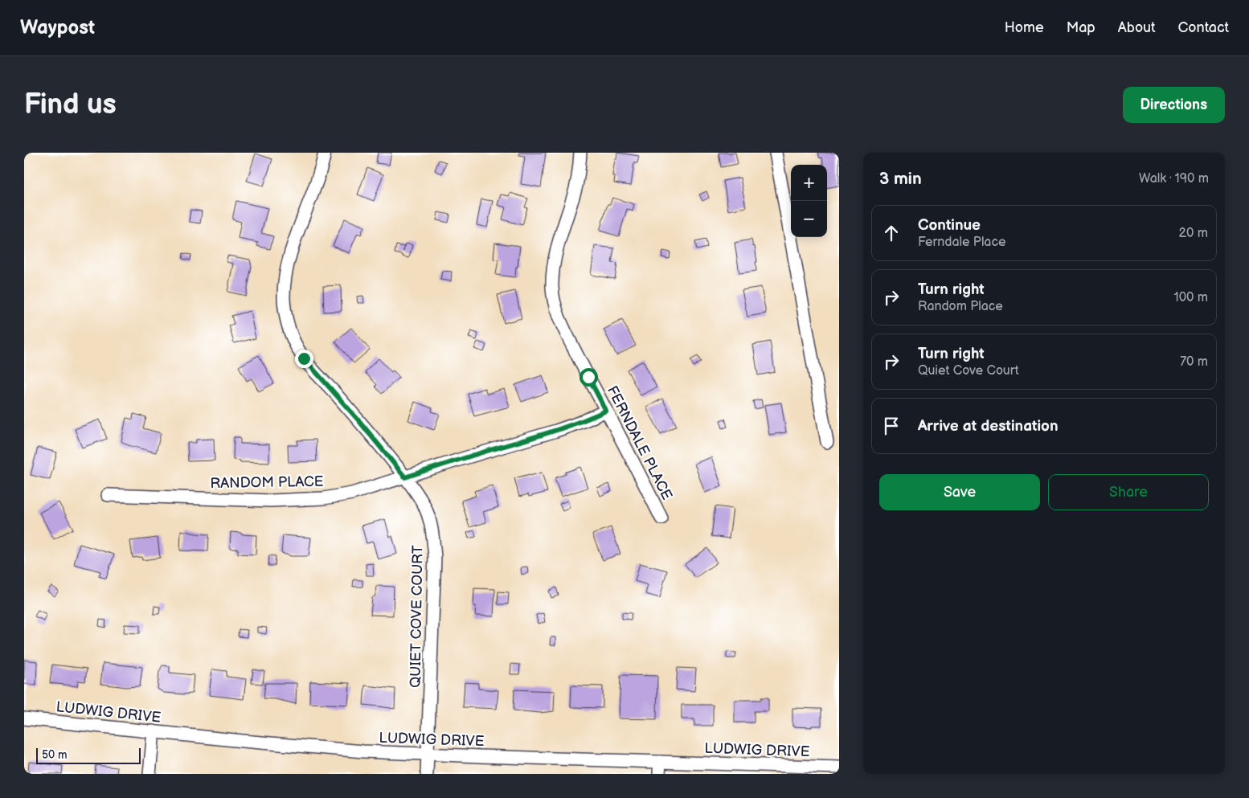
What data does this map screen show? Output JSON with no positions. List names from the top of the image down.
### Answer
{
  "streets": {
    "street": [
      "FERNDALE PLACE",
      "RANDOM PLACE",
      "QUIET COVE COURT",
      "LUDWIG DRIVE"
    ]
  },
  "crossings": [
    ["FERNDALE PLACE", "RANDOM PLACE"],
    ["RANDOM PLACE", "QUIET COVE COURT"],
    ["QUIET COVE COURT", "LUDWIG DRIVE"]
  ],
  "scale_bar": "50 m",
  "page": {
    "header": "Waypost",
    "nav": [
      "Home",
      "Map",
      "About",
      "Contact"
    ],
    "buttons": [
      "Directions",
      ["Save", "Share"]
    ],
    "title": "Find us",
    "heading": ["3 min", "Walk · 190 m"],
    "map_buttons": ["+", "−"],
    "list": [
      ["Continue", "Ferndale Place", "20 m"],
      ["Turn right", "Random Place", "100 m"],
      ["Turn right", "Quiet Cove Court", "70 m"],
      "Arrive at destination"
    ],
    "scale": "50 m"
  }
}
